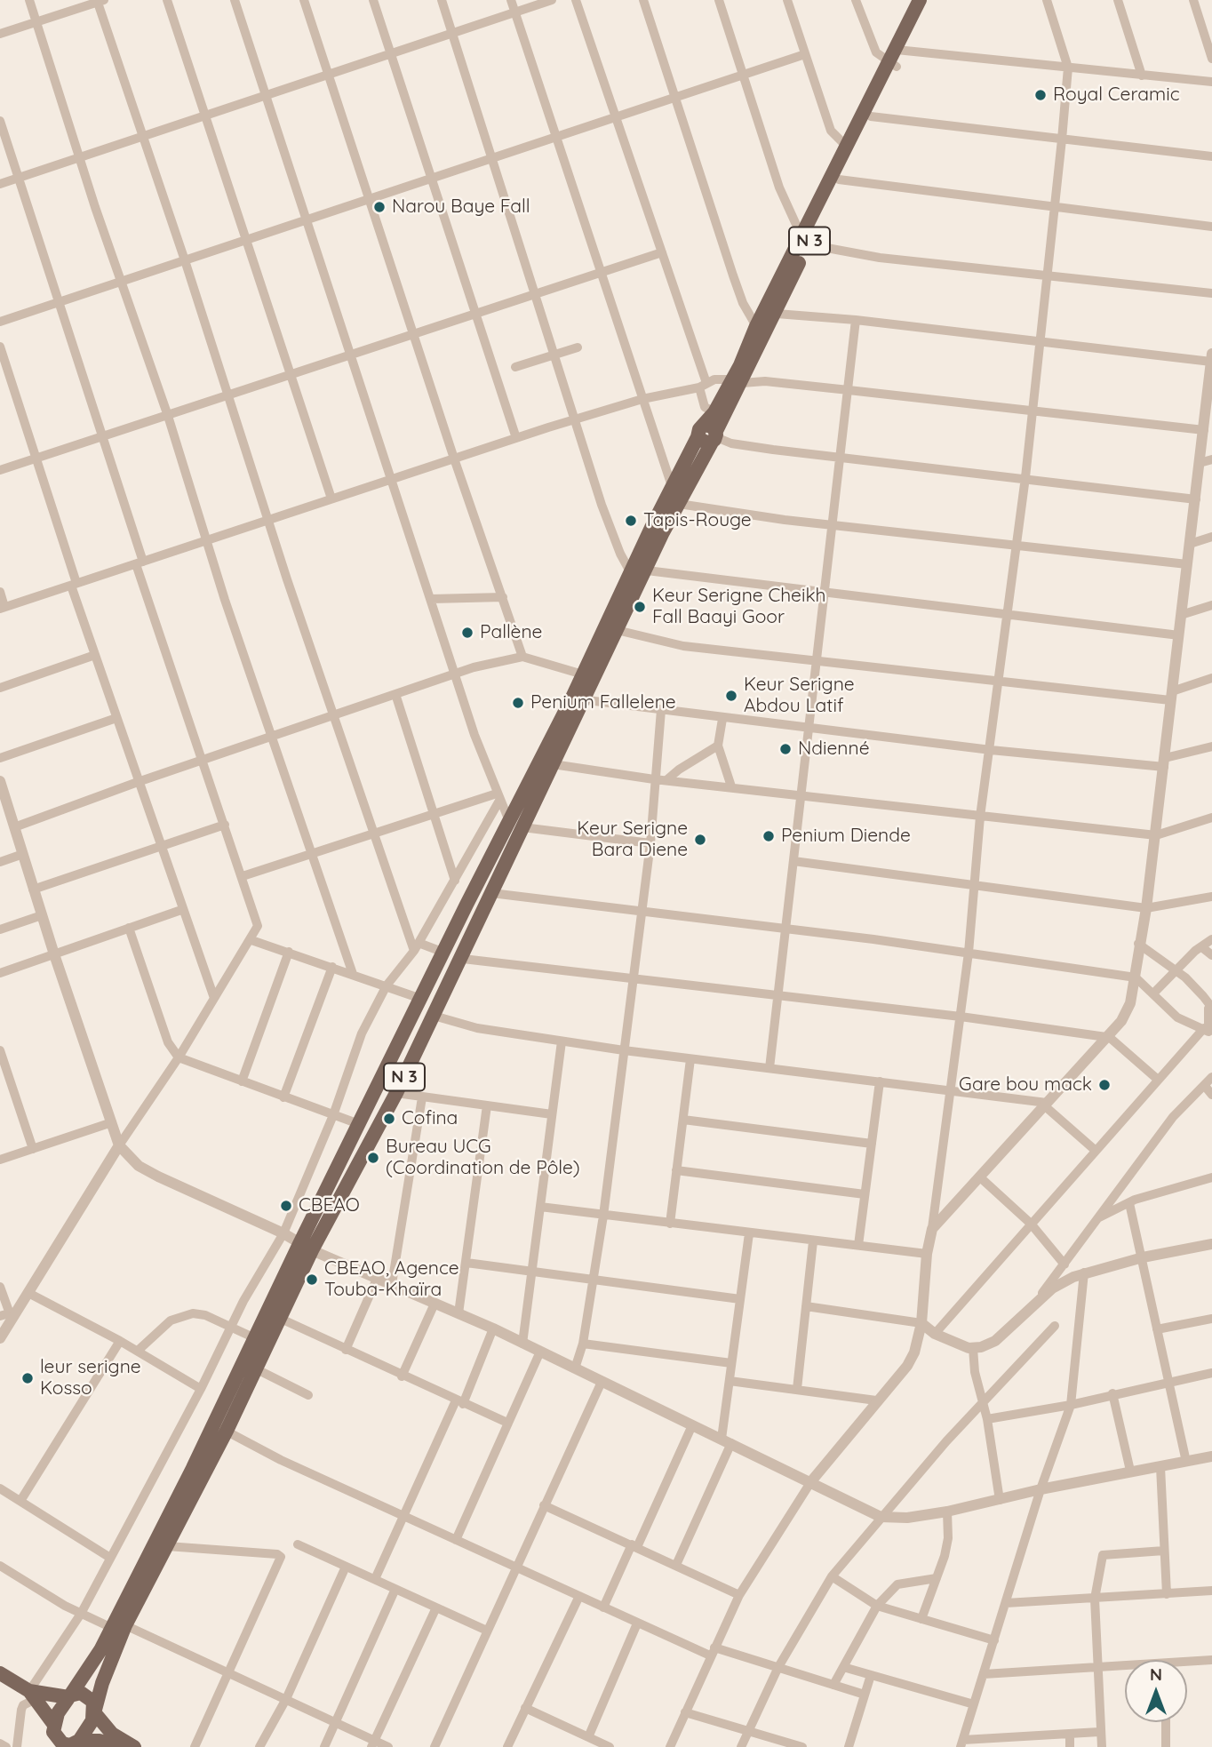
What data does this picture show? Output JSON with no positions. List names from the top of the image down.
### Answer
{
  "streets": {
    "main road": ["N 3"]
  },
  "places": [
    "Royal Ceramic",
    "Narou Baye Fall",
    "Tapis-Rouge",
    "Keur Serigne Cheikh Fall Baayi Goor",
    "Pallène",
    "Keur Serigne Abdou Latif",
    "Penium Fallelene",
    "Ndienné",
    "Penium Diende",
    "Keur Serigne Bara Diene",
    "Gare bou mack",
    "Cofina",
    "Bureau UCG (Coordination de Pôle)",
    "CBEAO",
    "CBEAO, Agence Touba-Khaïra",
    "leur serigne Kosso"
  ],
  "north": "top"
}
